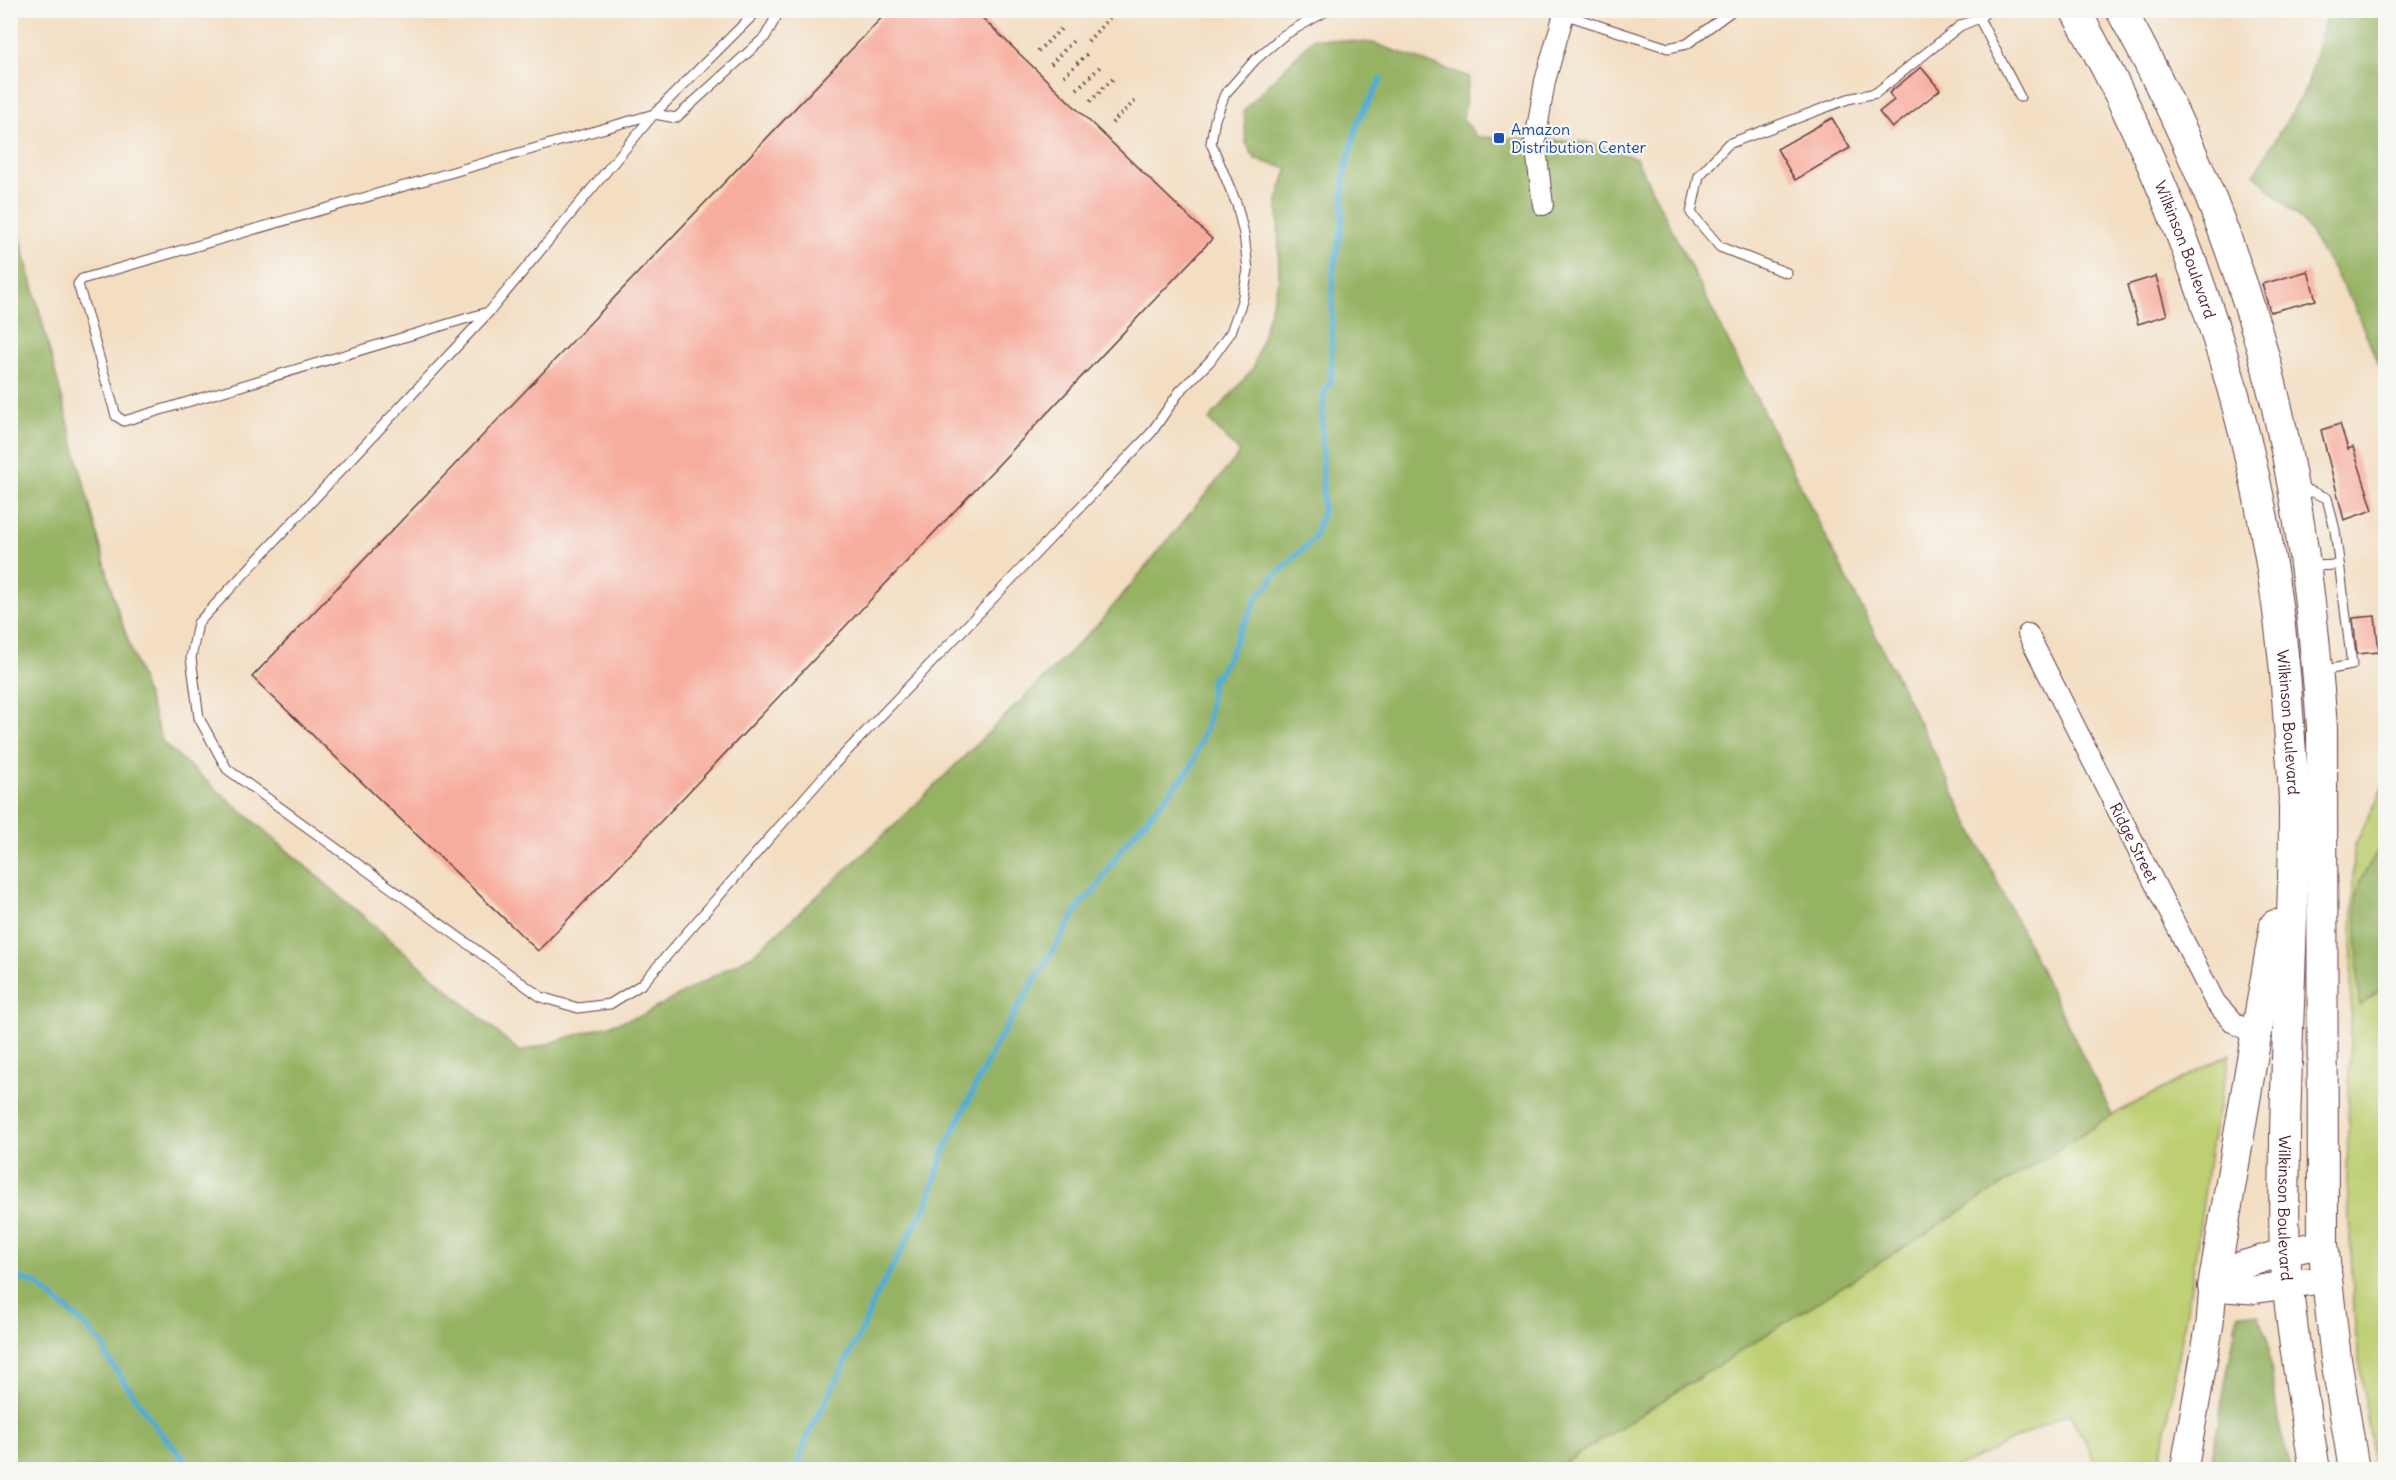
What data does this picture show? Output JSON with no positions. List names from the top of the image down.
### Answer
{
  "streets": {
    "main road": ["Wilkinson Boulevard"],
    "street": ["Ridge Street"]
  },
  "places": {
    "transit": ["Amazon Distribution Center"]
  }
}
